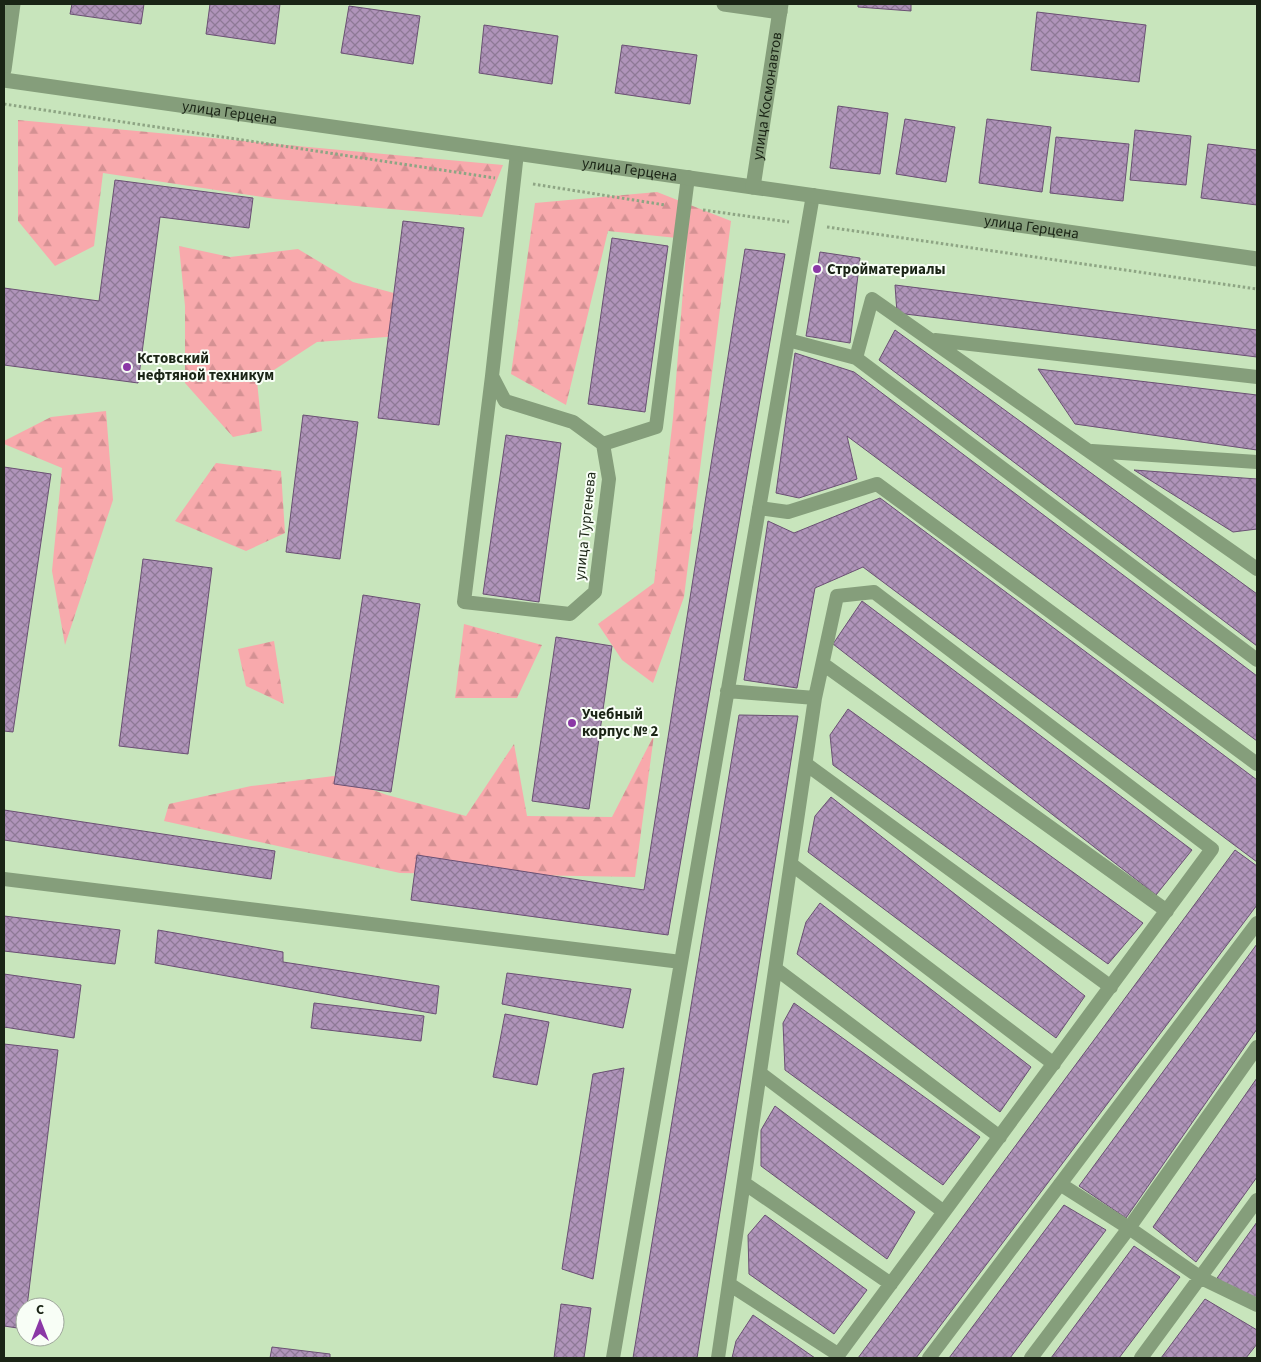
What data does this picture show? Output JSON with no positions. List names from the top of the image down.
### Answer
{
  "streets": {
    "street": ["улица Космонавтов", "улица Герцена"],
    "lane": ["улица Тургенева"]
  },
  "crossings": [
    ["улица Космонавтов", "улица Герцена"],
    ["улица Герцена", "улица Тургенева"]
  ],
  "places": ["Стройматериалы", "Кстовский нефтяной техникум", "Учебный корпус № 2"],
  "north": "top"
}
